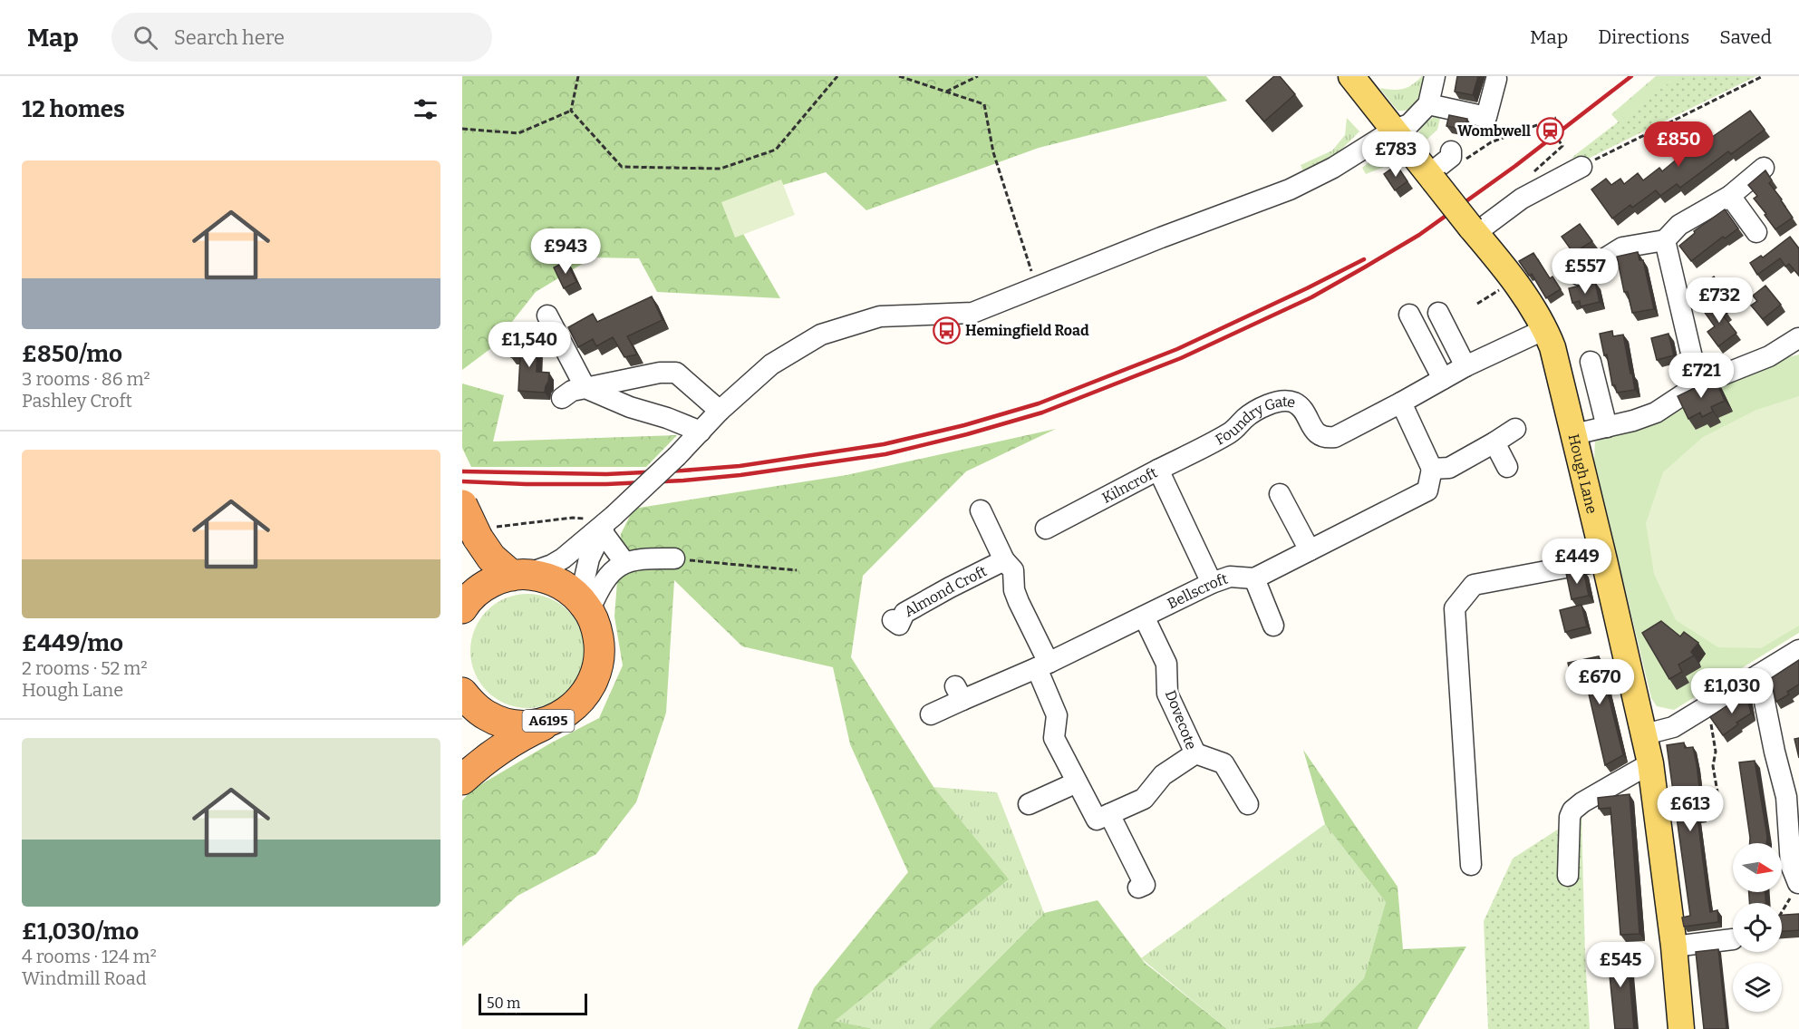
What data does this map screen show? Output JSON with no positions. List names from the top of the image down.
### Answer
{
  "streets": {
    "highway": ["A6195"],
    "main road": ["Hough Lane"],
    "street": [
      "Foundry Gate",
      "Kilncroft",
      "Bellscroft",
      "Almond Croft",
      "Dovecote"
    ]
  },
  "crossings": [
    ["Foundry Gate", "Hough Lane"],
    ["Foundry Gate", "Kilncroft"],
    ["Kilncroft", "Bellscroft"],
    ["Bellscroft", "Almond Croft"],
    ["Bellscroft", "Dovecote"]
  ],
  "places": {
    "station": ["Wombwell"],
    "bus stop": ["Hemingfield Road"]
  },
  "scale_bar": "50 m",
  "north": "right",
  "page": {
    "header": "Map",
    "search": "Search here",
    "nav": ["Map", "Directions", "Saved"],
    "heading": "12 homes",
    "price": [
      "£850",
      "£783",
      "£943",
      "£557",
      "£732",
      "£1,540",
      "£721",
      "£449",
      "£670",
      "£1,030",
      "£613",
      "£545"
    ],
    "list": [
      {
        "name": "£850/mo",
        "note": "3 rooms · 86 m² · Pashley Croft"
      },
      {
        "name": "£449/mo",
        "note": "2 rooms · 52 m² · Hough Lane"
      },
      {
        "name": "£1,030/mo",
        "note": "4 rooms · 124 m² · Windmill Road"
      }
    ],
    "scale": "50 m"
  }
}
